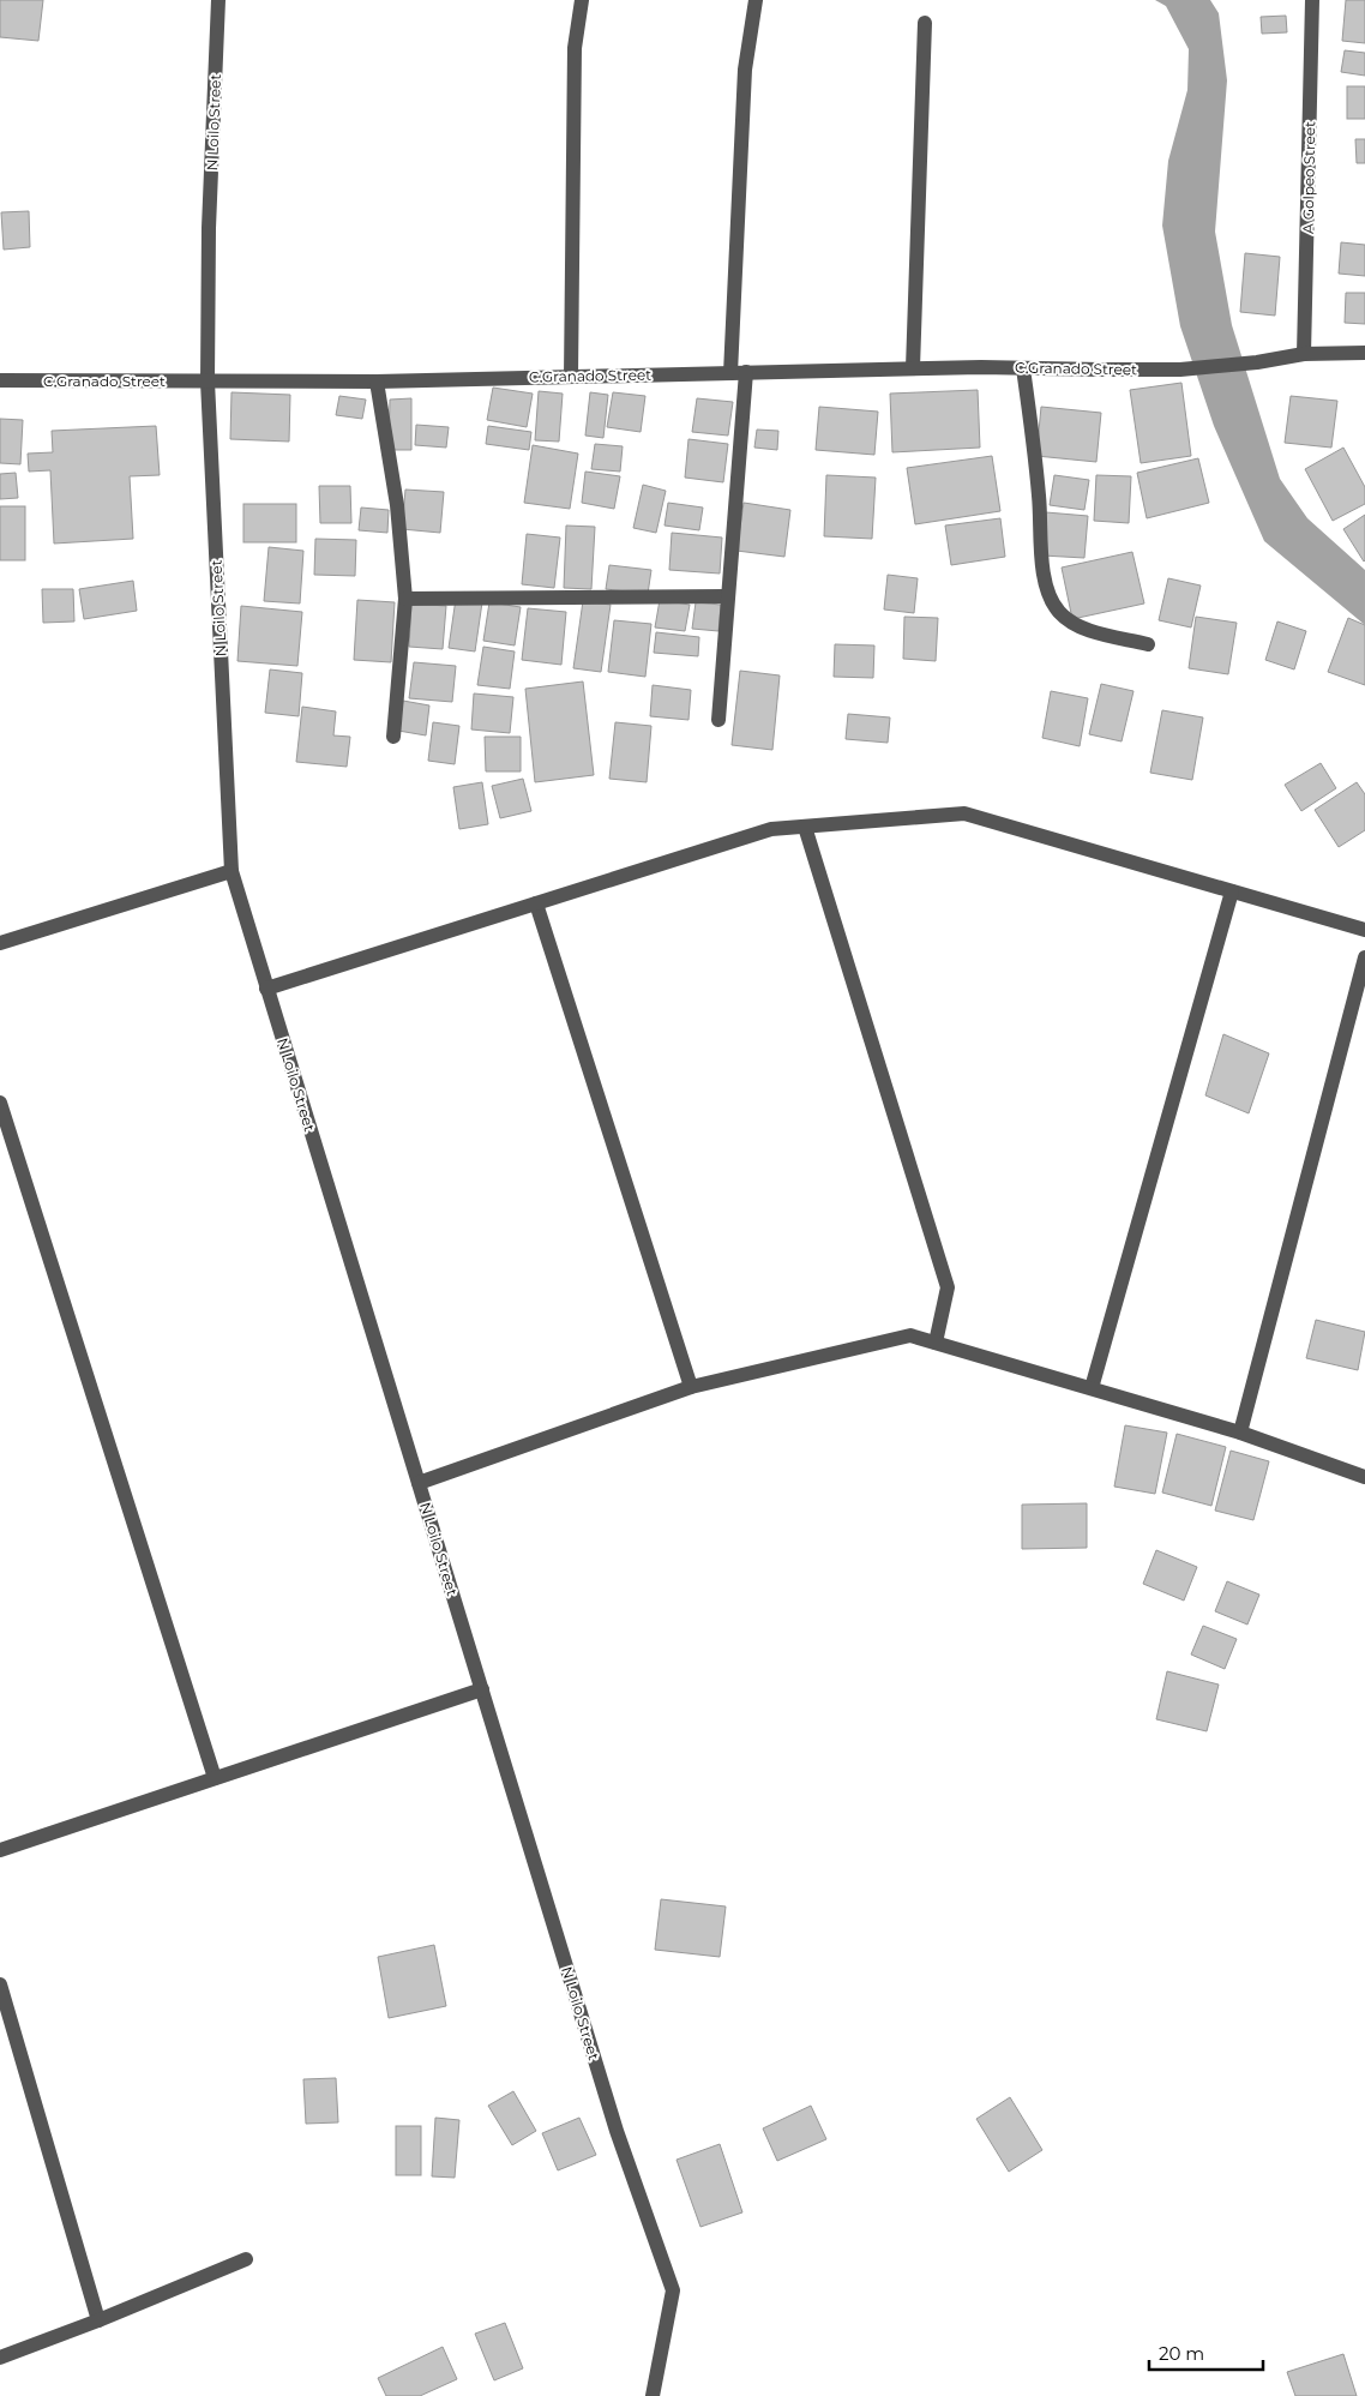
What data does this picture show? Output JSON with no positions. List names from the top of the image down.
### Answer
{
  "streets": {
    "street": ["N Loilo Street", "A Golpeo Street", "C.Granado Street"]
  },
  "crossings": [
    ["N Loilo Street", "C.Granado Street"],
    ["A Golpeo Street", "C.Granado Street"]
  ],
  "scale_bar": "20 m"
}
